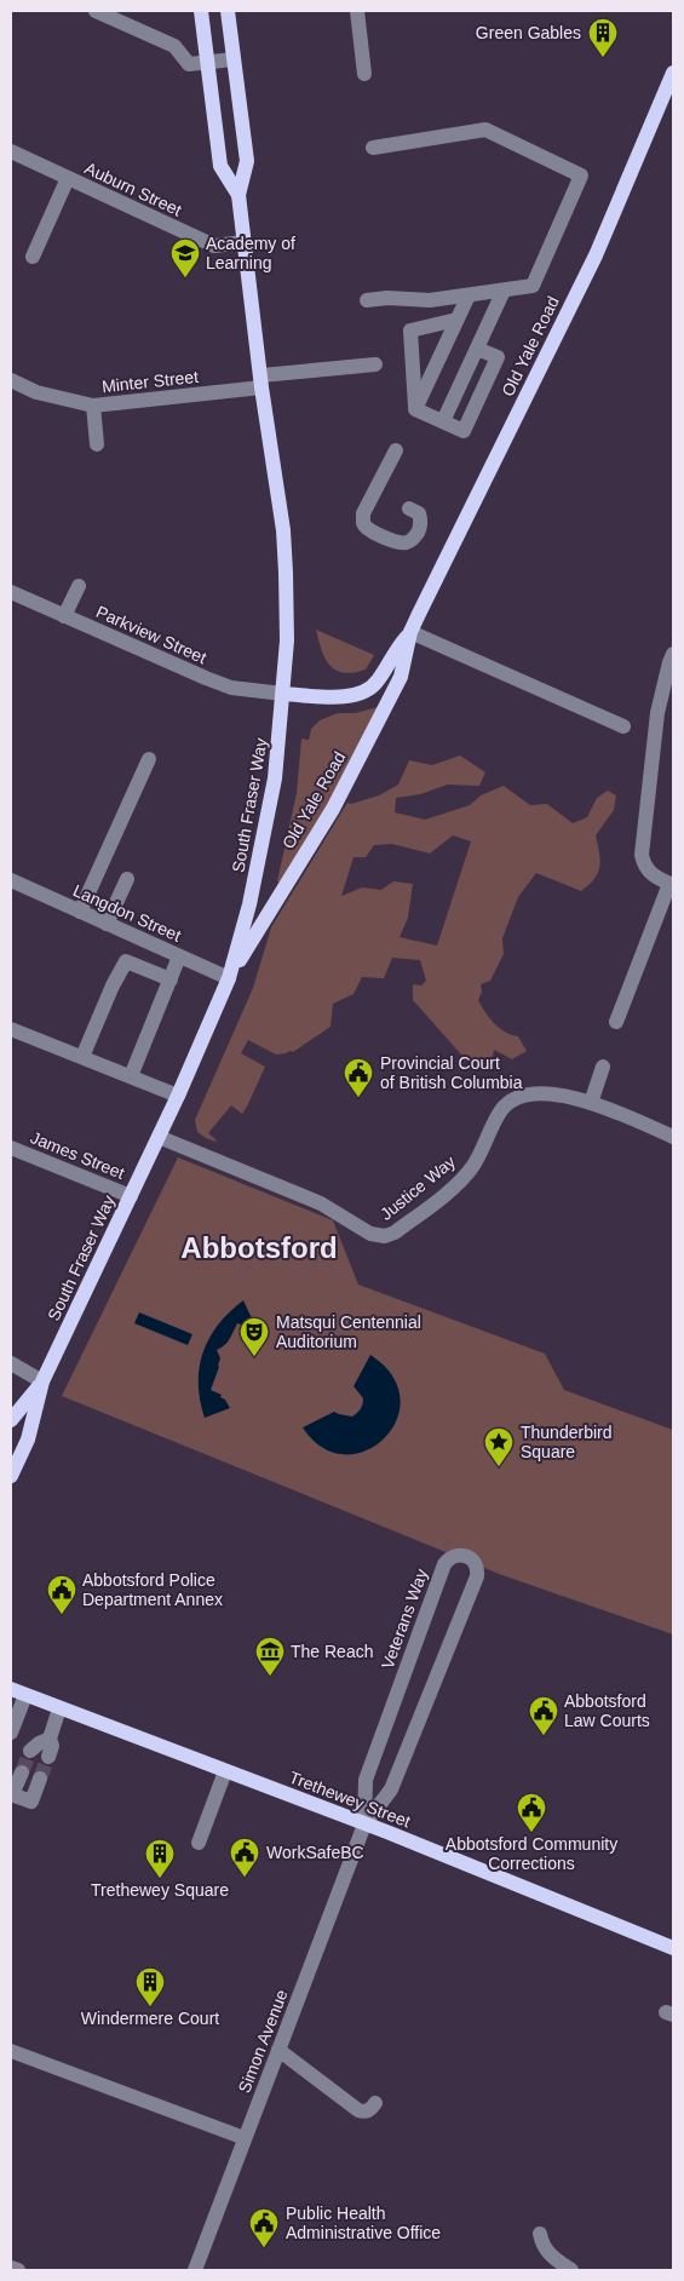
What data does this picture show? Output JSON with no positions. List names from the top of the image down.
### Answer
{
  "streets": {
    "main road": ["Old Yale Road", "South Fraser Way", "Trethewey Street"],
    "street": [
      "Auburn Street",
      "Minter Street",
      "Parkview Street",
      "Langdon Street",
      "James Street",
      "Justice Way",
      "Veterans Way",
      "Simon Avenue"
    ]
  },
  "crossings": [
    ["Auburn Street", "South Fraser Way"],
    ["Old Yale Road", "Parkview Street"],
    ["Old Yale Road", "South Fraser Way"],
    ["Old Yale Road", "Langdon Street"],
    ["Minter Street", "South Fraser Way"],
    ["Parkview Street", "South Fraser Way"],
    ["South Fraser Way", "Langdon Street"],
    ["South Fraser Way", "James Street"],
    ["South Fraser Way", "Justice Way"],
    ["Veterans Way", "Trethewey Street"],
    ["Veterans Way", "Simon Avenue"],
    ["Trethewey Street", "Simon Avenue"]
  ],
  "districts": ["Abbotsford"],
  "places": {
    "building": ["Green Gables", "Trethewey Square", "Windermere Court"],
    "school or university": ["Academy of Learning"],
    "public building": [
      "Provincial Court of British Columbia",
      "Abbotsford Police Department Annex",
      "Abbotsford Law Courts",
      "Abbotsford Community Corrections",
      "WorkSafeBC",
      "Public Health Administrative Office"
    ],
    "theatre": ["Matsqui Centennial Auditorium"],
    "place": ["Thunderbird Square"],
    "museum": ["The Reach"]
  }
}
